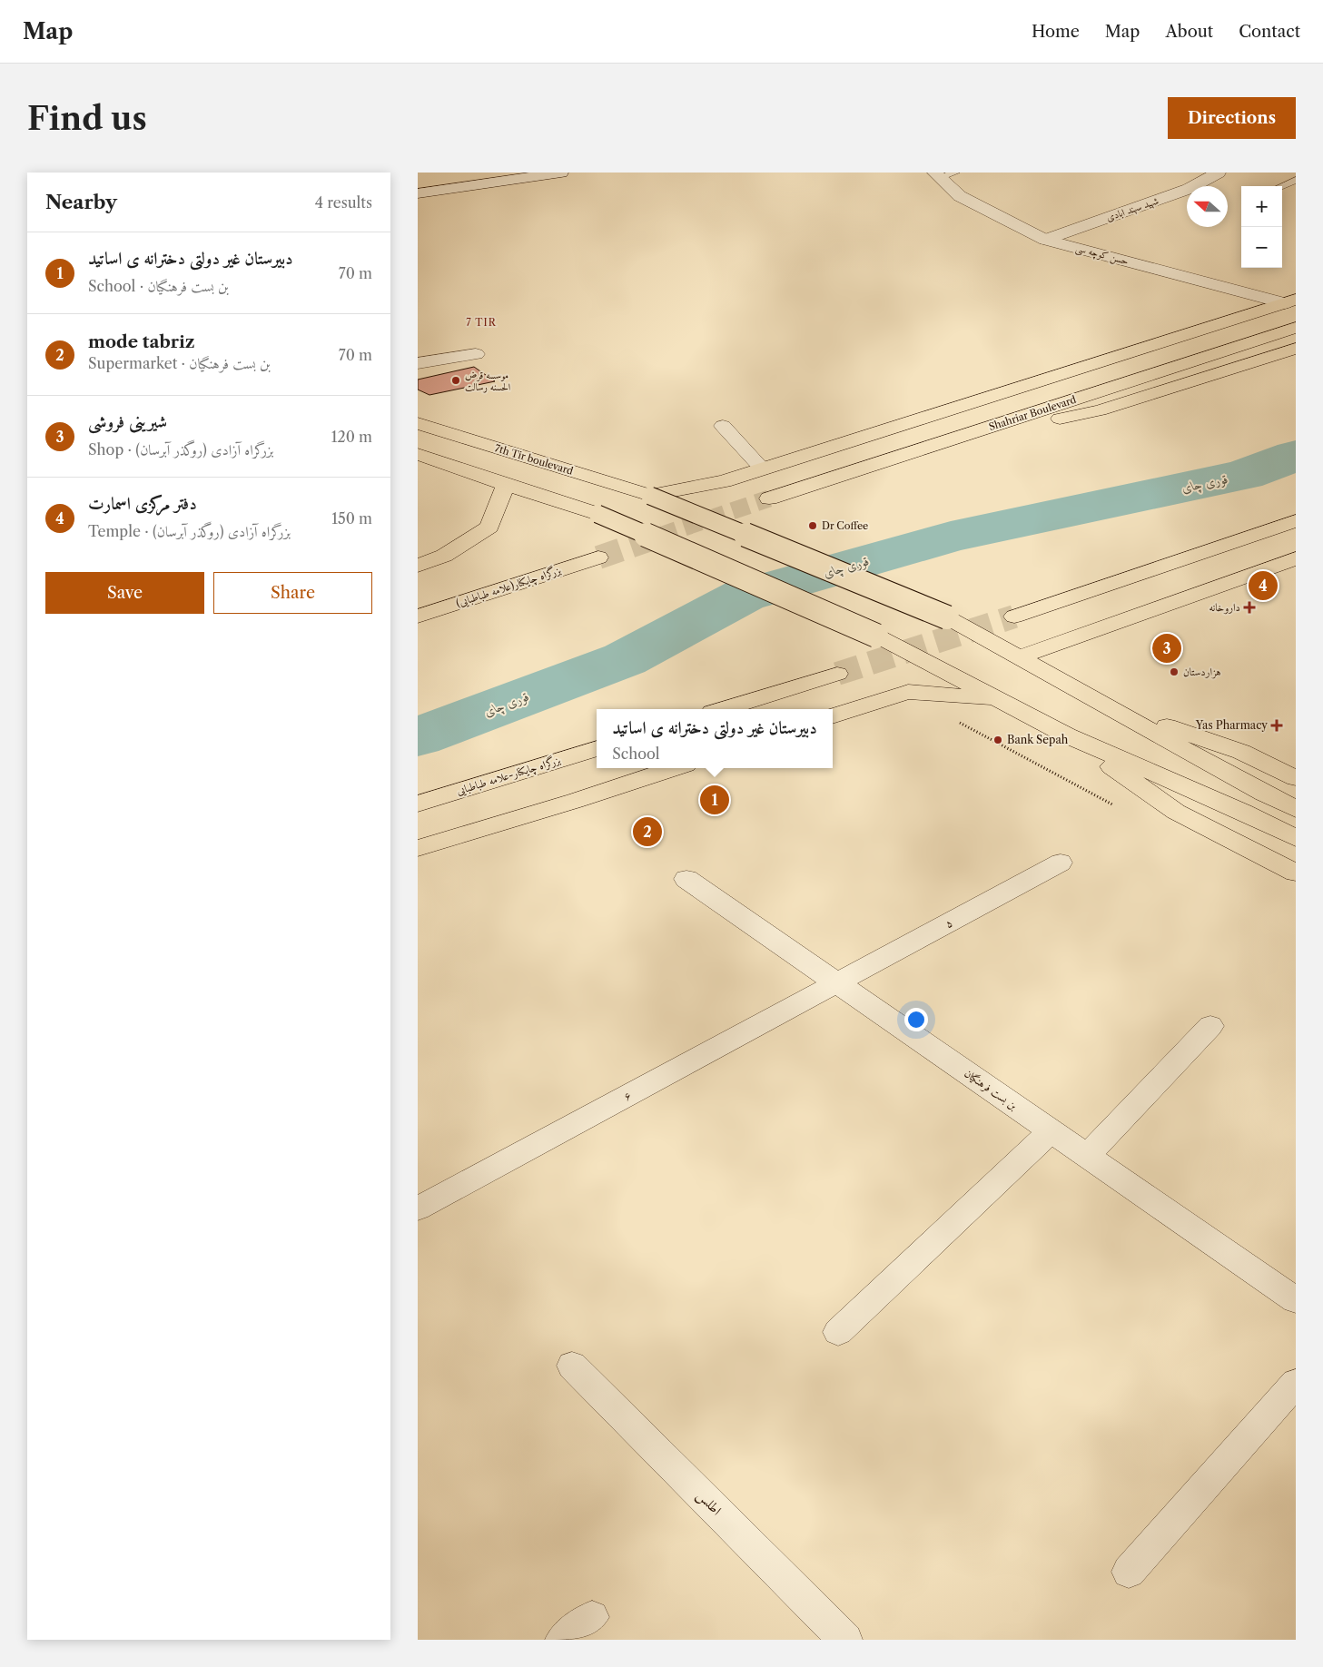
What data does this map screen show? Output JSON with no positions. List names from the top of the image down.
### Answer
{
  "streets": {
    "highway": [
      "Shahriar Boulevard",
      "7th Tir boulevard",
      "بزرگراه چایکنار(علامه طباطبایی)",
      "بزرگراه چایکنار-علامه طباطبایی"
    ],
    "street": [
      "شهید سهند ابادی",
      "حسن کوچه سی",
      "۵",
      "بن بست فرهنگیان",
      "۶",
      "اطلس"
    ]
  },
  "crossings": [
    ["شهید سهند ابادی", "حسن کوچه سی"],
    ["۵", "بن بست فرهنگیان"],
    ["۵", "۶"],
    ["بن بست فرهنگیان", "۶"]
  ],
  "districts": ["7 TIR"],
  "water": ["قوری چای"],
  "places": {
    "other": [
      "موسسه قرض الحسنه رسالت",
      "Dr Coffee",
      "هزاردستان",
      "Bank Sepah"
    ],
    "health": ["داروخانه", "Yas Pharmacy"]
  },
  "north": "left",
  "page": {
    "header": "Map",
    "nav": [
      "Home",
      "Map",
      "About",
      "Contact"
    ],
    "buttons": [
      "Directions",
      ["Save", "Share"]
    ],
    "title": "Find us",
    "heading": ["Nearby", "4 results"],
    "map_buttons": ["+", "−"],
    "list": [
      {
        "mark": "1",
        "name": "دبیرستان غیر دولتی دخترانه ی اساتید",
        "note": "School · بن بست فرهنگیان",
        "value": "70 m"
      },
      {
        "mark": "2",
        "name": "mode tabriz",
        "note": "Supermarket · بن بست فرهنگیان",
        "value": "70 m"
      },
      {
        "mark": "3",
        "name": "شیرینی فروشی",
        "note": "Shop · بزرگراه آزادی (روگذر آبرسان)",
        "value": "120 m"
      },
      {
        "mark": "4",
        "name": "دفتر مرکزی اسمارت",
        "note": "Temple · بزرگراه آزادی (روگذر آبرسان)",
        "value": "150 m"
      }
    ],
    "pins": [
      "4",
      "3",
      "1",
      "2"
    ],
    "popup": ["دبیرستان غیر دولتی دخترانه ی اساتید", "School"]
  }
}
